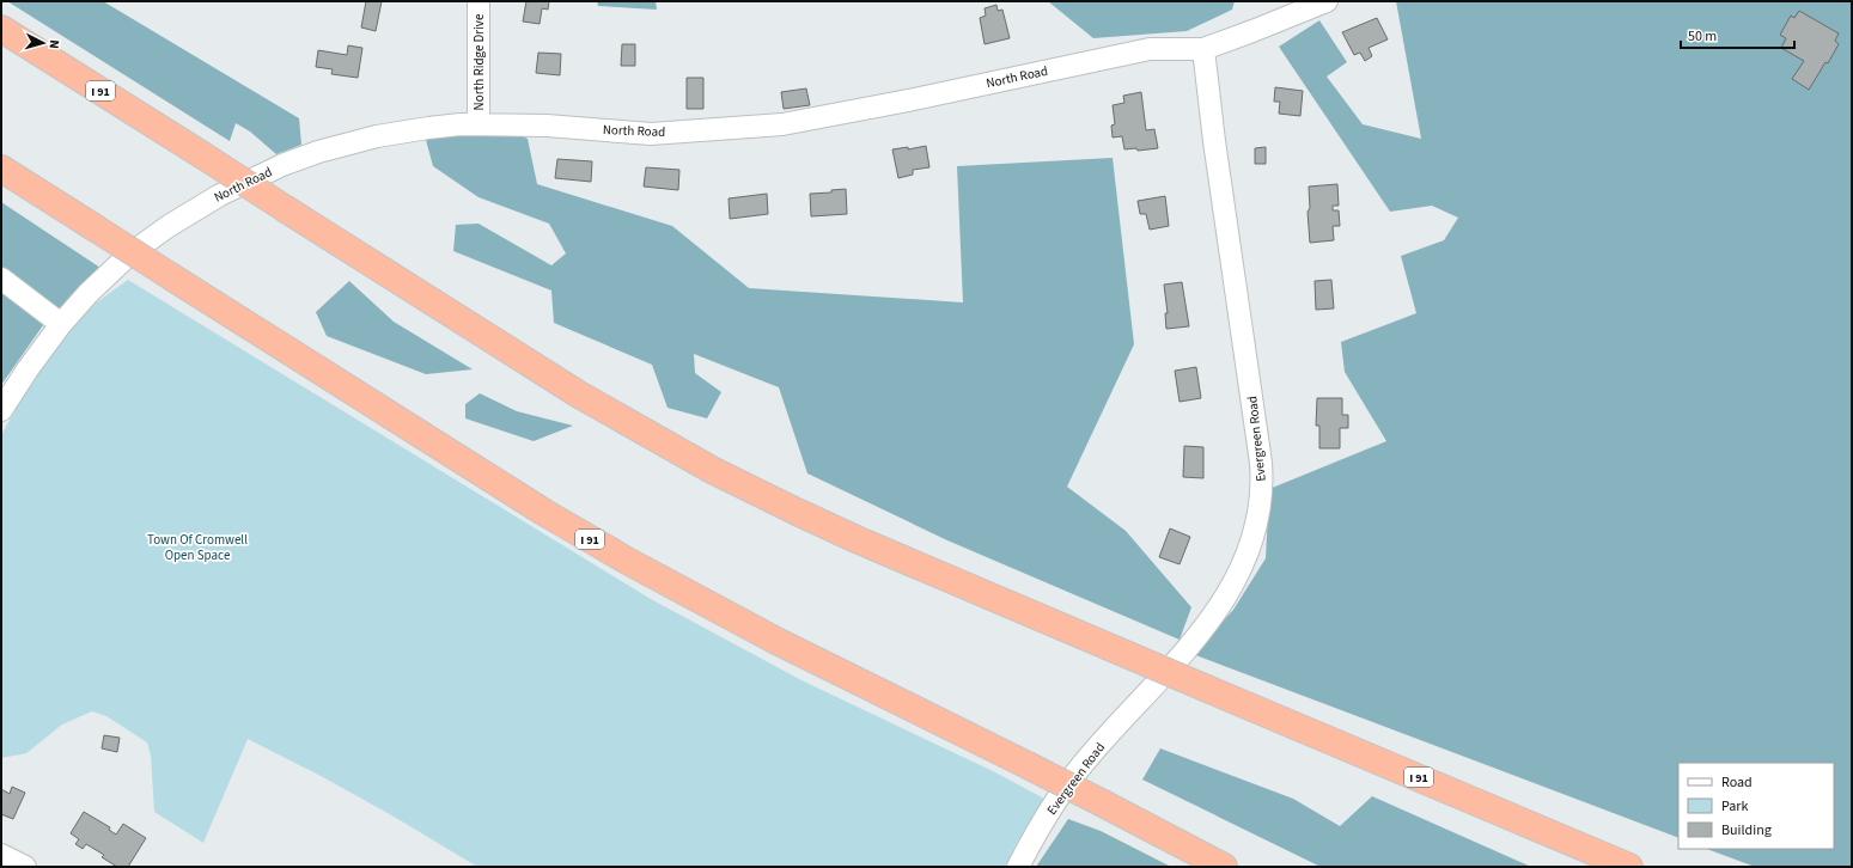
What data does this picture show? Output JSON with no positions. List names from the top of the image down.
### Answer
{
  "streets": {
    "highway": ["I 91"],
    "street": ["North Ridge Drive", "North Road", "Evergreen Road"]
  },
  "crossings": [
    ["North Ridge Drive", "North Road"],
    ["North Road", "Evergreen Road"]
  ],
  "parks": ["Town Of Cromwell Open Space"],
  "legend": ["Road", "Park", "Building"],
  "scale_bar": "50 m",
  "north": "right"
}
